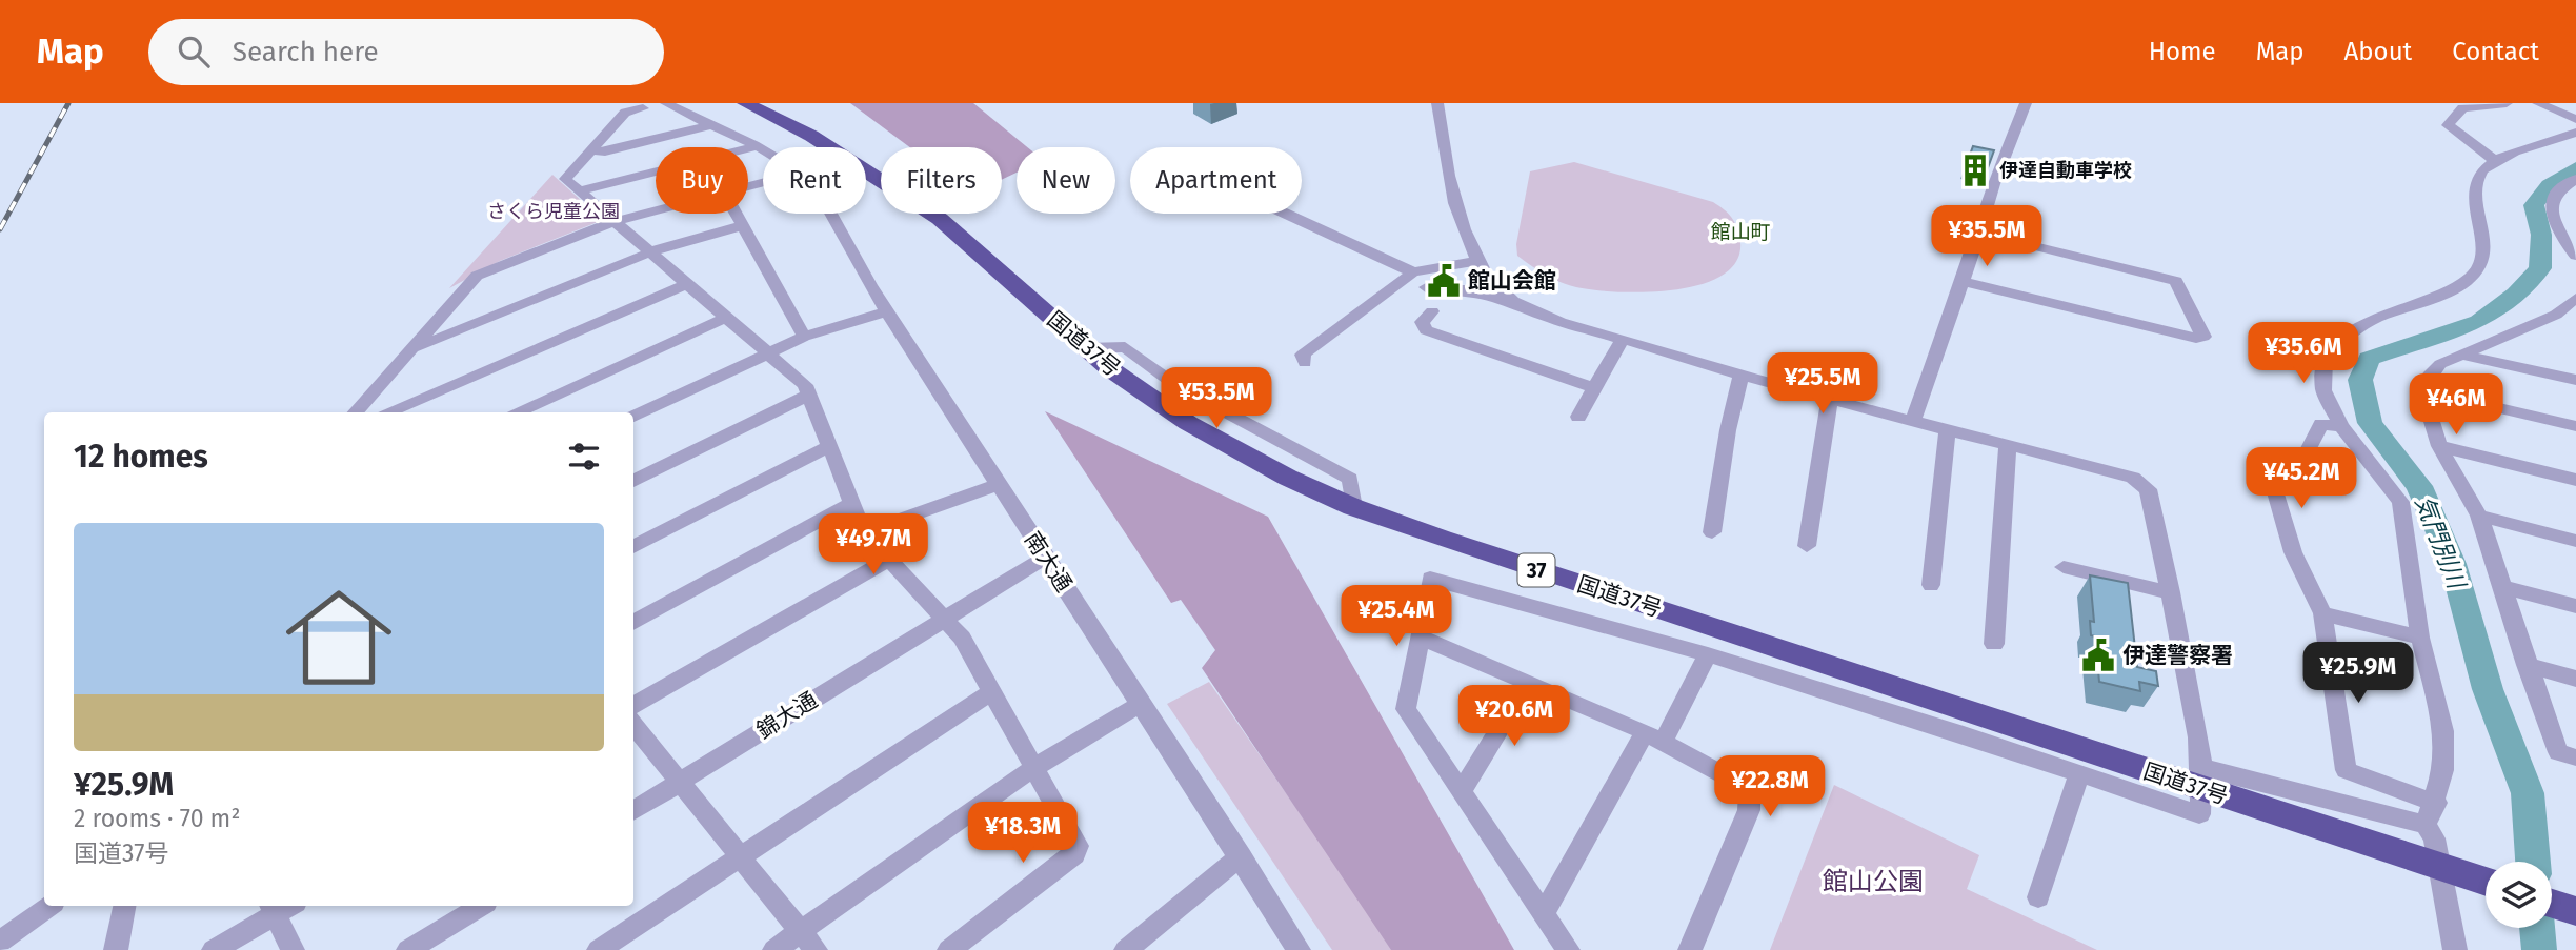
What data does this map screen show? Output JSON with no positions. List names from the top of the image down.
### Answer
{
  "streets": {
    "highway": ["国道37号", "37"],
    "street": ["南大通", "錦大通"]
  },
  "crossings": [
    ["南大通", "錦大通"]
  ],
  "districts": ["館山町"],
  "water": ["気門別川"],
  "parks": ["さくら児童公園", "館山公園"],
  "places": {
    "building": ["伊達自動車学校"],
    "public building": ["館山会館", "伊達警察署"]
  },
  "page": {
    "header": "Map",
    "search": "Search here",
    "nav": [
      "Home",
      "Map",
      "About",
      "Contact"
    ],
    "chip": [
      "Buy",
      "Rent",
      "Filters",
      "New",
      "Apartment"
    ],
    "price": [
      "¥35.5M",
      "¥35.6M",
      "¥25.5M",
      "¥53.5M",
      "¥46M",
      "¥45.2M",
      "¥49.7M",
      "¥25.4M",
      "¥25.9M",
      "¥20.6M",
      "¥22.8M",
      "¥18.3M"
    ],
    "heading": "12 homes",
    "list": [
      {
        "name": "¥25.9M",
        "note": "2 rooms · 70 m² · 国道37号"
      }
    ]
  }
}
